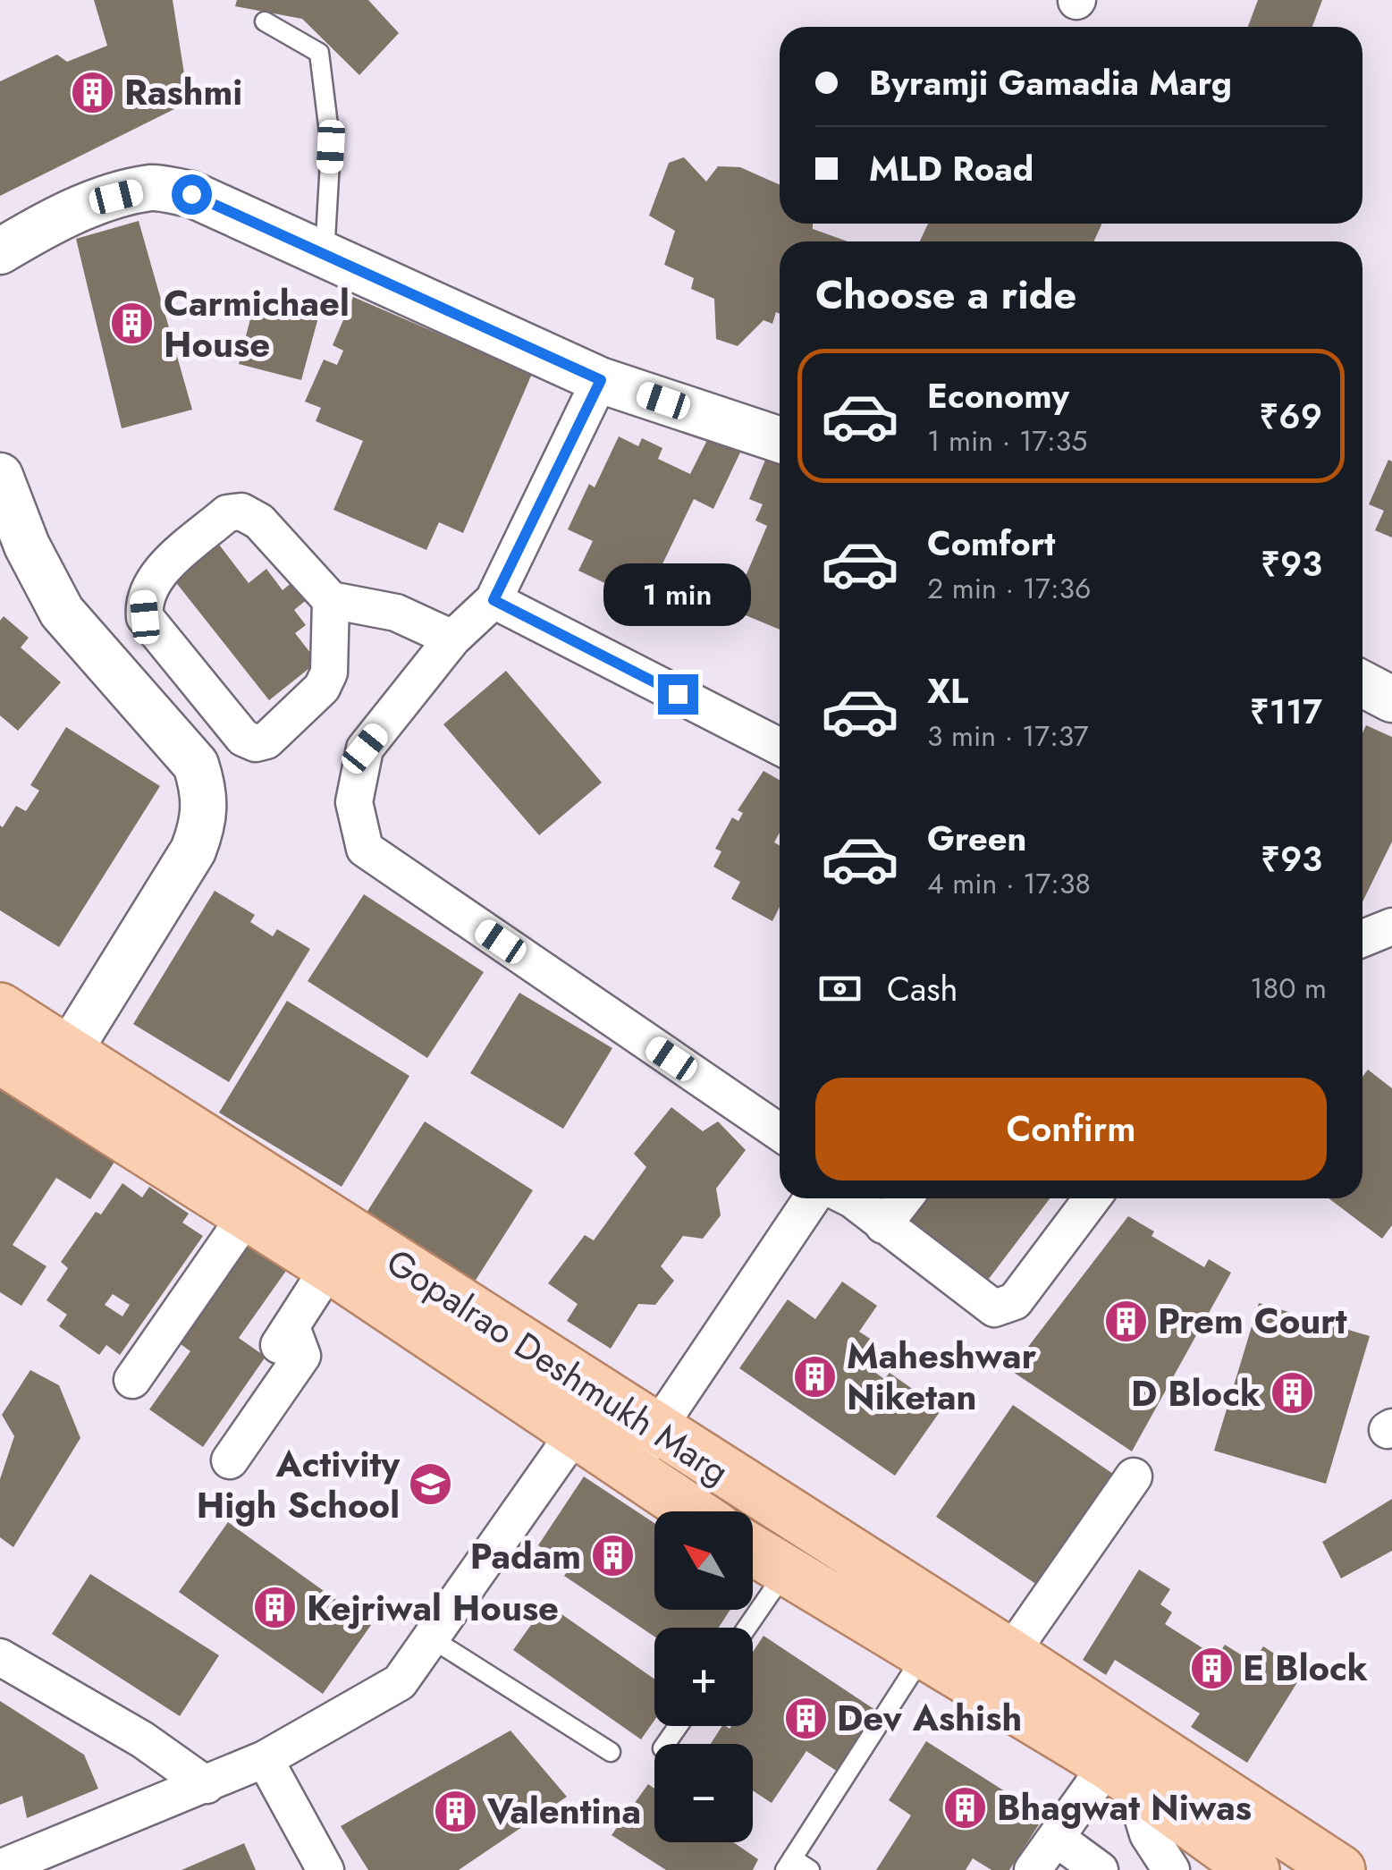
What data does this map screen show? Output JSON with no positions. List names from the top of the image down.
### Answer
{
  "streets": {
    "main road": ["Gopalrao Deshmukh Marg"]
  },
  "places": {
    "building": [
      "Rashmi",
      "Carmichael House",
      "Prem Court",
      "Maheshwar Niketan",
      "D Block",
      "Padam",
      "Kejriwal House",
      "E Block",
      "Dev Ashish",
      "Bhagwat Niwas",
      "Valentina"
    ],
    "school or university": ["Activity High School"]
  },
  "north": "top left",
  "page": {
    "banner": ["Byramji Gamadia Marg", "MLD Road"],
    "heading": "Choose a ride",
    "list": [
      {
        "name": "Economy",
        "note": "1 min · 17:35",
        "value": "₹69"
      },
      {
        "name": "Comfort",
        "note": "2 min · 17:36",
        "value": "₹93"
      },
      {
        "name": "XL",
        "note": "3 min · 17:37",
        "value": "₹117"
      },
      {
        "name": "Green",
        "note": "4 min · 17:38",
        "value": "₹93"
      }
    ],
    "bubble": "1 min",
    "pay": ["Cash", "180 m"],
    "buttons": "Confirm",
    "map_buttons": ["+", "−"]
  }
}
